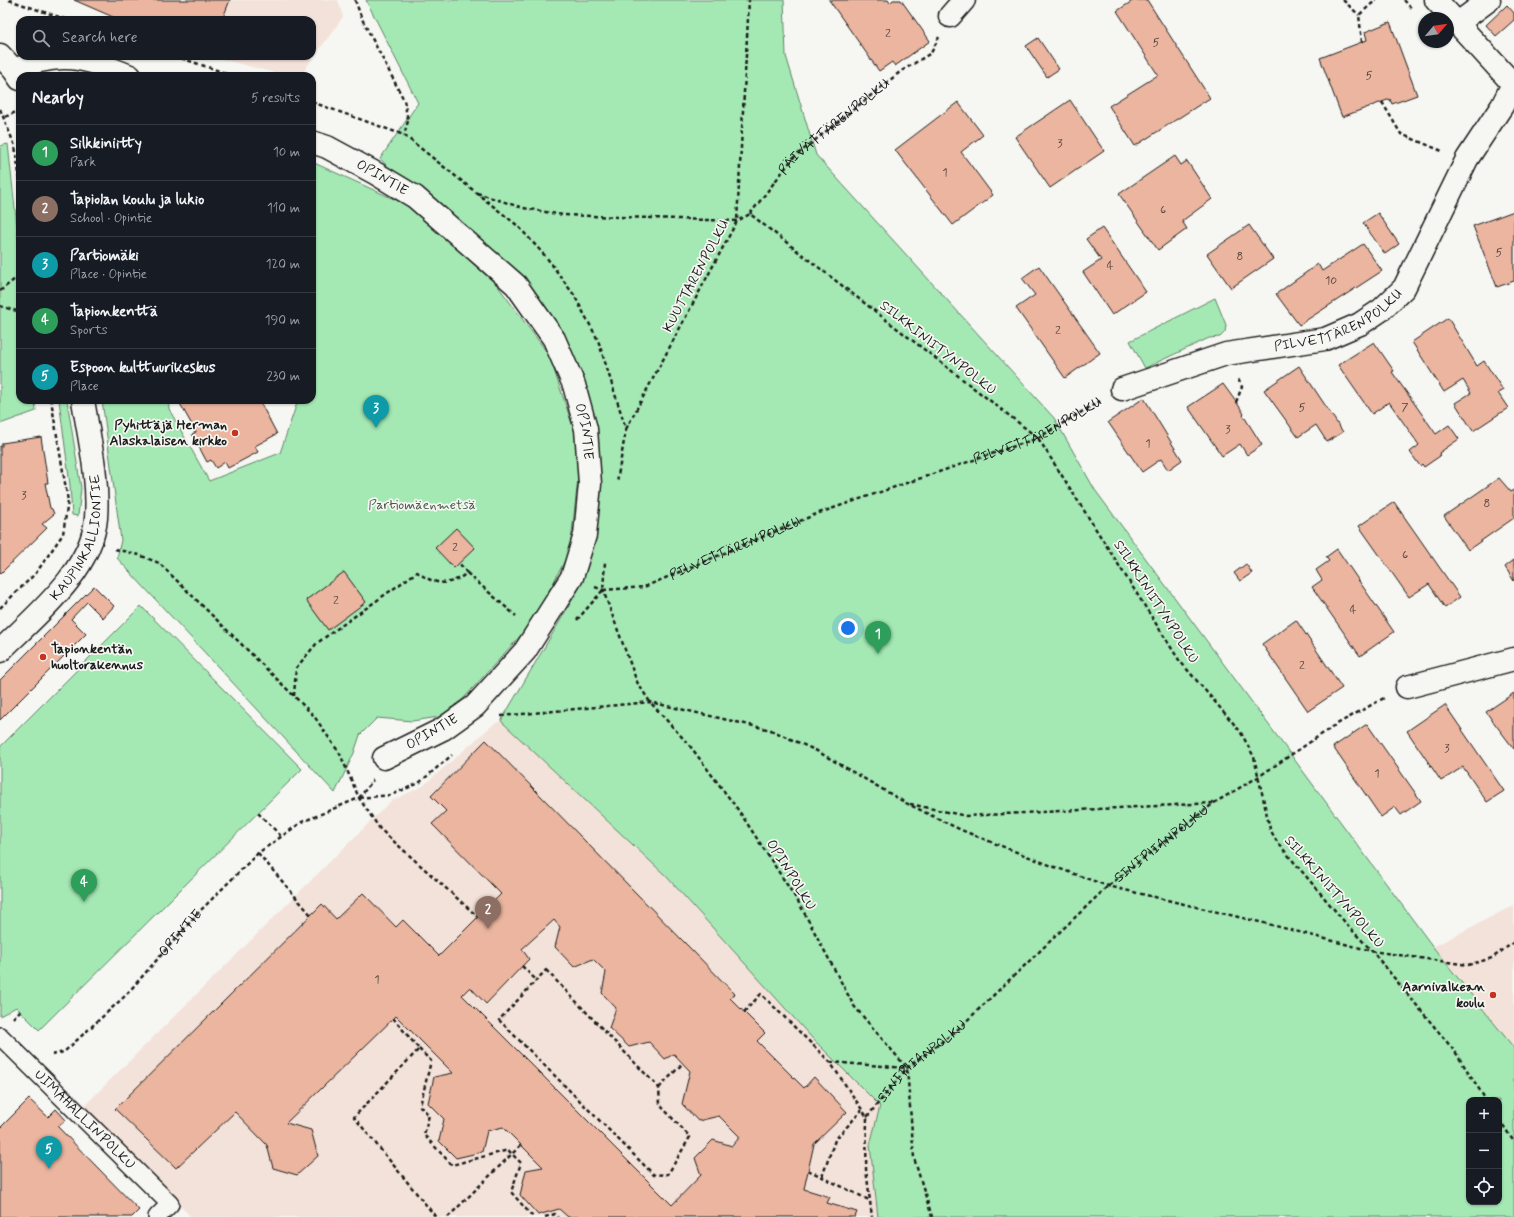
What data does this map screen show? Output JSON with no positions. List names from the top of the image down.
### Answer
{
  "streets": {
    "street": ["OPINTIE", "PILVETTÄRENPOLKU", "KAUPINKALLIONTIE"],
    "lane": ["UIMAHALLINPOLKU"],
    "path": [
      "PÄIVÄTTÄRENPOLKU",
      "KUUTTARENPOLKU",
      "SILKKINIITYNPOLKU",
      "SINIPIIANPOLKU",
      "OPINPOLKU"
    ]
  },
  "crossings": [
    ["PÄIVÄTTÄRENPOLKU", "SILKKINIITYNPOLKU"],
    ["OPINTIE", "UIMAHALLINPOLKU"],
    ["PILVETTÄRENPOLKU", "SILKKINIITYNPOLKU"],
    ["PILVETTÄRENPOLKU", "OPINPOLKU"],
    ["SILKKINIITYNPOLKU", "SINIPIIANPOLKU"],
    ["SINIPIIANPOLKU", "OPINPOLKU"]
  ],
  "parks": ["Partiomäenmetsä"],
  "places": ["Pyhittäjä Herman Alaskalaisen kirkko", "Tapionkentän huoltorakennus", "Aarnivalkean koulu"],
  "house_numbers": [
    "2",
    "5",
    "5",
    "3",
    "1",
    "6",
    "5",
    "8",
    "4",
    "10",
    "2",
    "5",
    "7",
    "3",
    "1",
    "3",
    "8",
    "2",
    "6",
    "2",
    "4",
    "2",
    "3",
    "1",
    "1"
  ],
  "north": "top right",
  "page": {
    "search": "Search here",
    "heading": ["Nearby", "5 results"],
    "list": [
      {
        "mark": "1",
        "name": "Silkkiniitty",
        "note": "Park",
        "value": "10 m"
      },
      {
        "mark": "2",
        "name": "Tapiolan koulu ja lukio",
        "note": "School · Opintie",
        "value": "110 m"
      },
      {
        "mark": "3",
        "name": "Partiomäki",
        "note": "Place · Opintie",
        "value": "120 m"
      },
      {
        "mark": "4",
        "name": "Tapionkenttä",
        "note": "Sports",
        "value": "190 m"
      },
      {
        "mark": "5",
        "name": "Espoon kulttuurikeskus",
        "note": "Place",
        "value": "230 m"
      }
    ],
    "pins": [
      "3",
      "1",
      "4",
      "2",
      "5"
    ],
    "map_buttons": ["+", "−"]
  }
}
